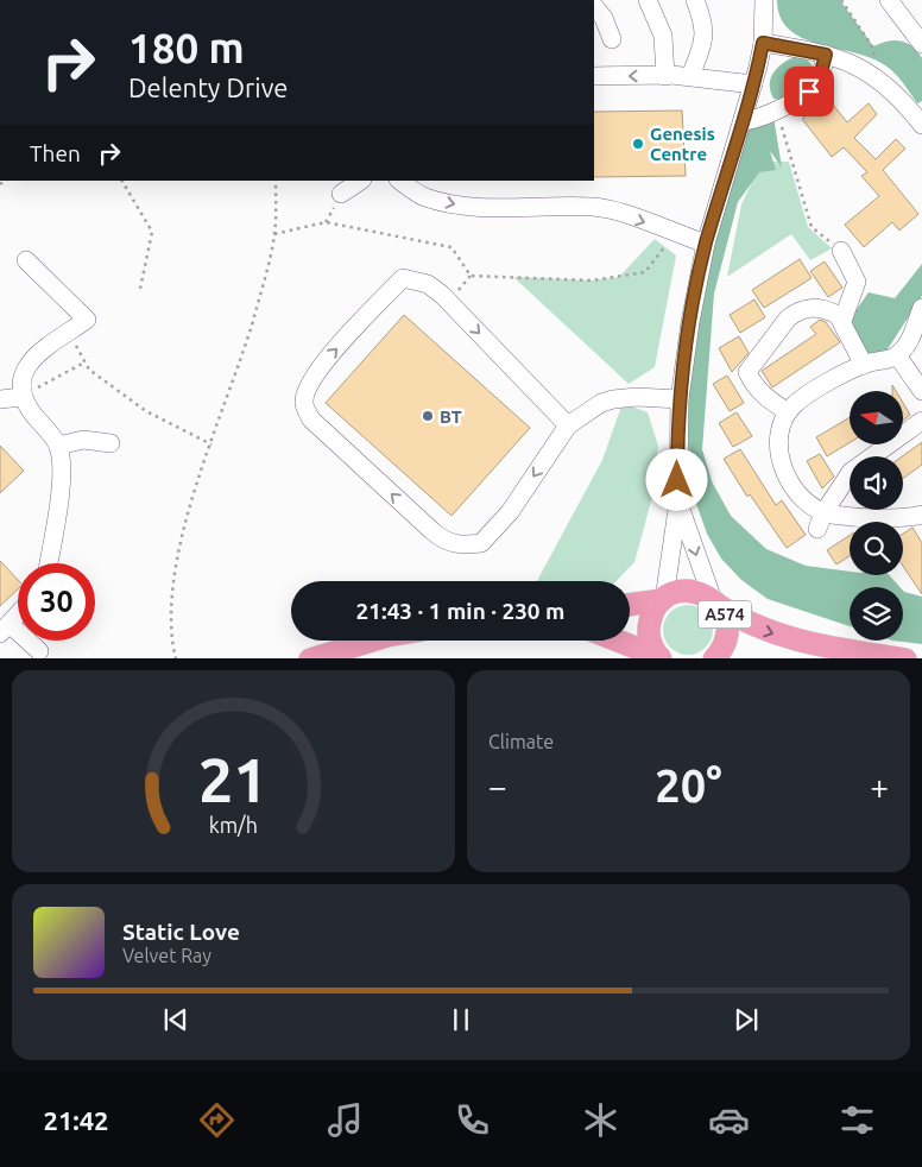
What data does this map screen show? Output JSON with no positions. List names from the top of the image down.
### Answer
{
  "streets": {
    "main road": ["A574"]
  },
  "places": ["Genesis Centre", "BT"],
  "north": "left",
  "page": {
    "turn": ["180 m", "Delenty Drive"],
    "then": "Then",
    "limit": "30",
    "trip": "21:43 · 1 min · 230 m",
    "tile": "Climate",
    "heat": ["−", "20°", "+"],
    "song": ["Static Love", "Velvet Ray"],
    "tabs": "21:42",
    "gauge": ["21", "km/h"]
  }
}
